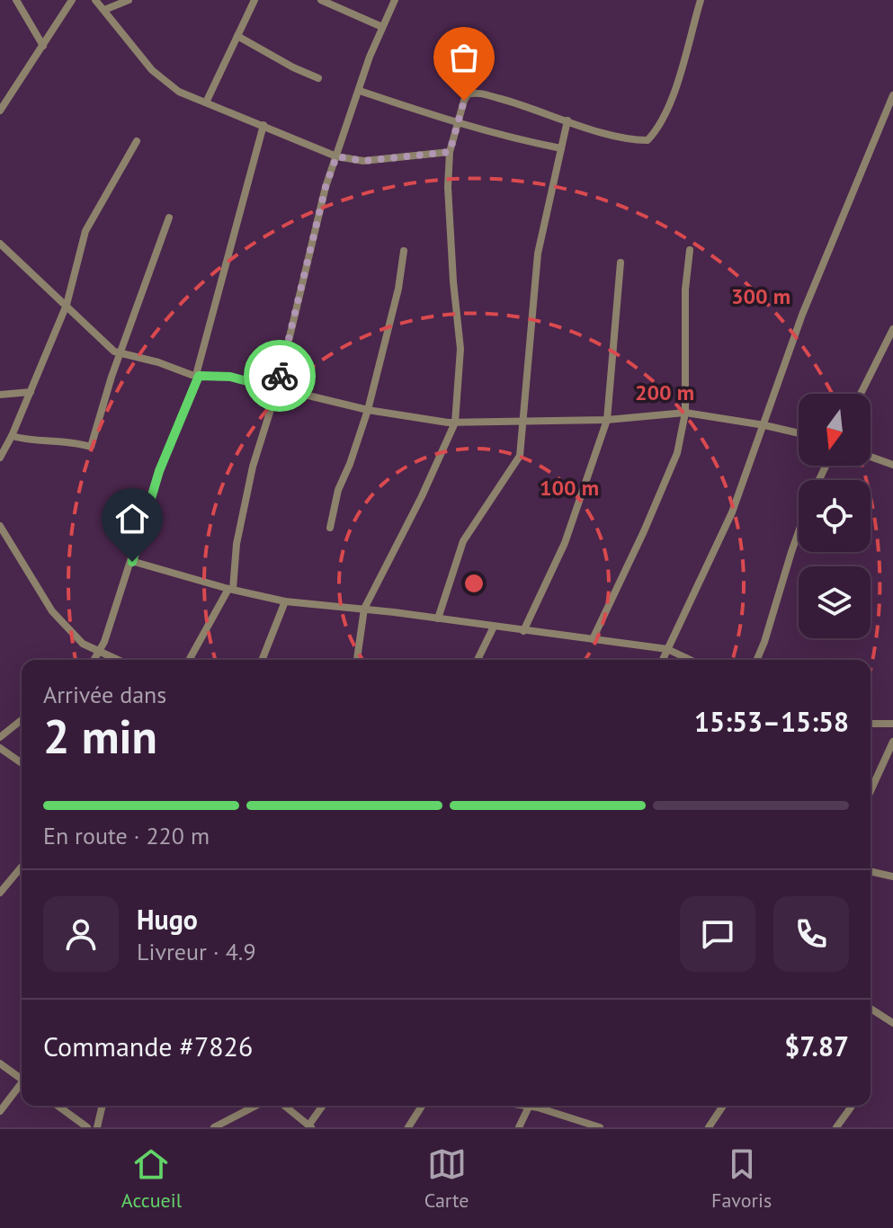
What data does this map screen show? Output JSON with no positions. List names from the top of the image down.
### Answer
{
  "north": "bottom",
  "page": {
    "heading": ["2 min", "Arrivée dans", "15:53–15:58"],
    "panel": [
      "Hugo",
      "Livreur · 4.9",
      "Commande #7826",
      "$7.87"
    ],
    "bar": "En route · 220 m",
    "tabs": ["Accueil", "Carte", "Favoris"]
  },
  "rings": ["300 m", "200 m", "100 m"]
}
